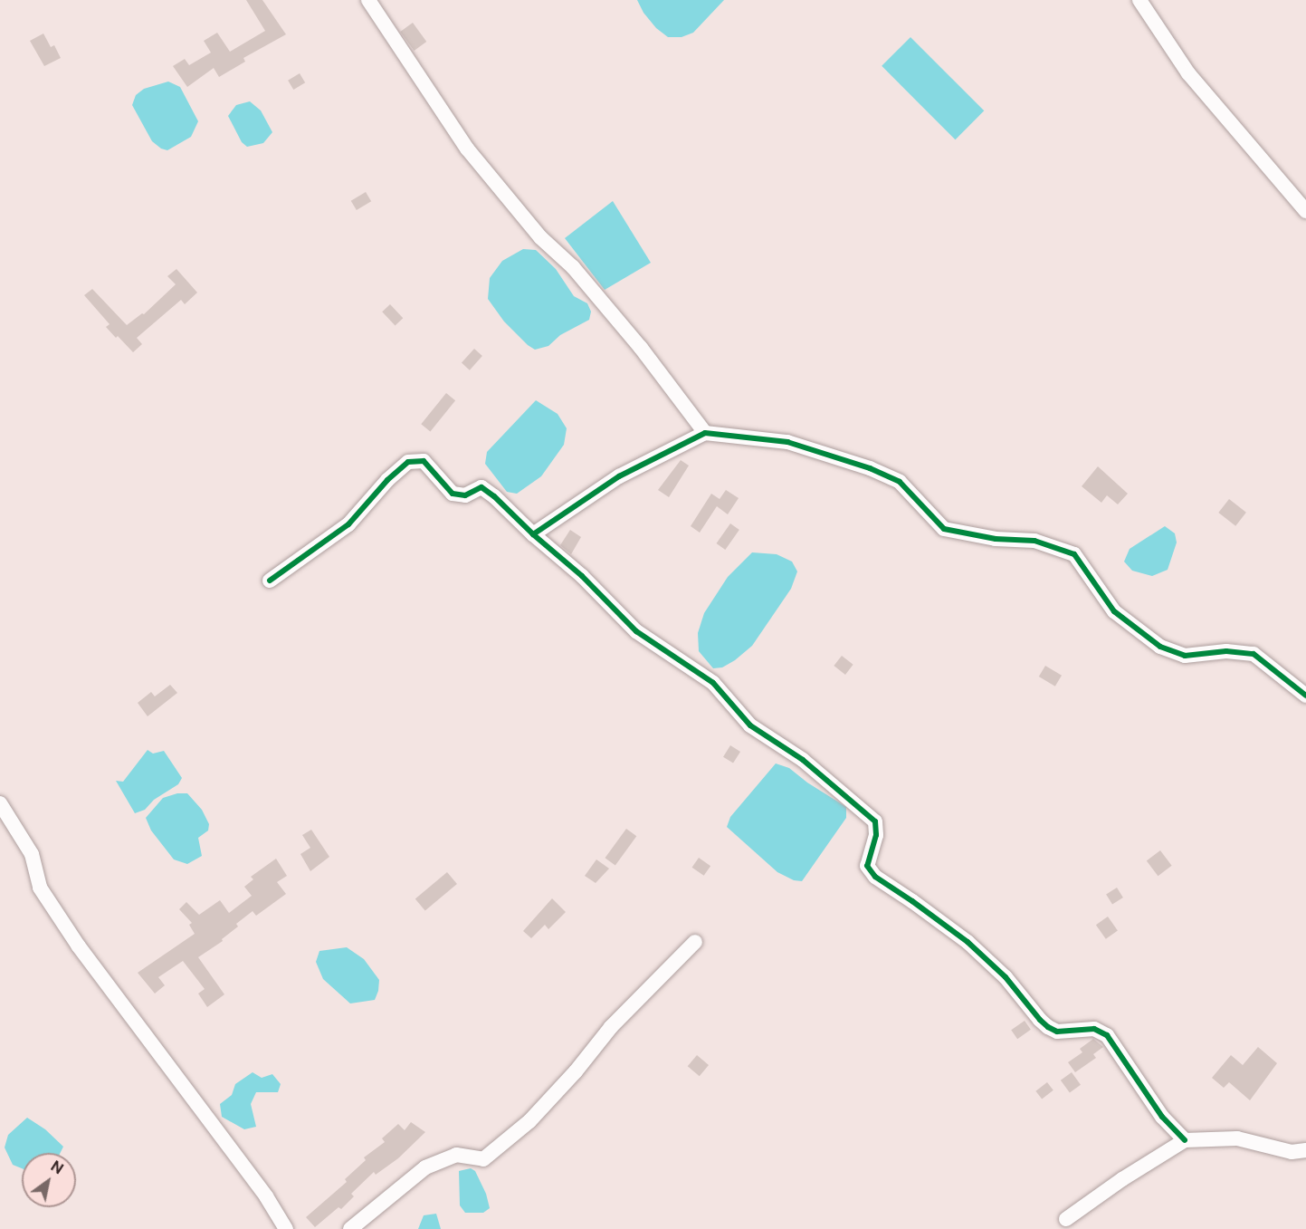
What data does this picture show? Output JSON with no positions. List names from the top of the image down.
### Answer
{
  "north": "top right"
}
